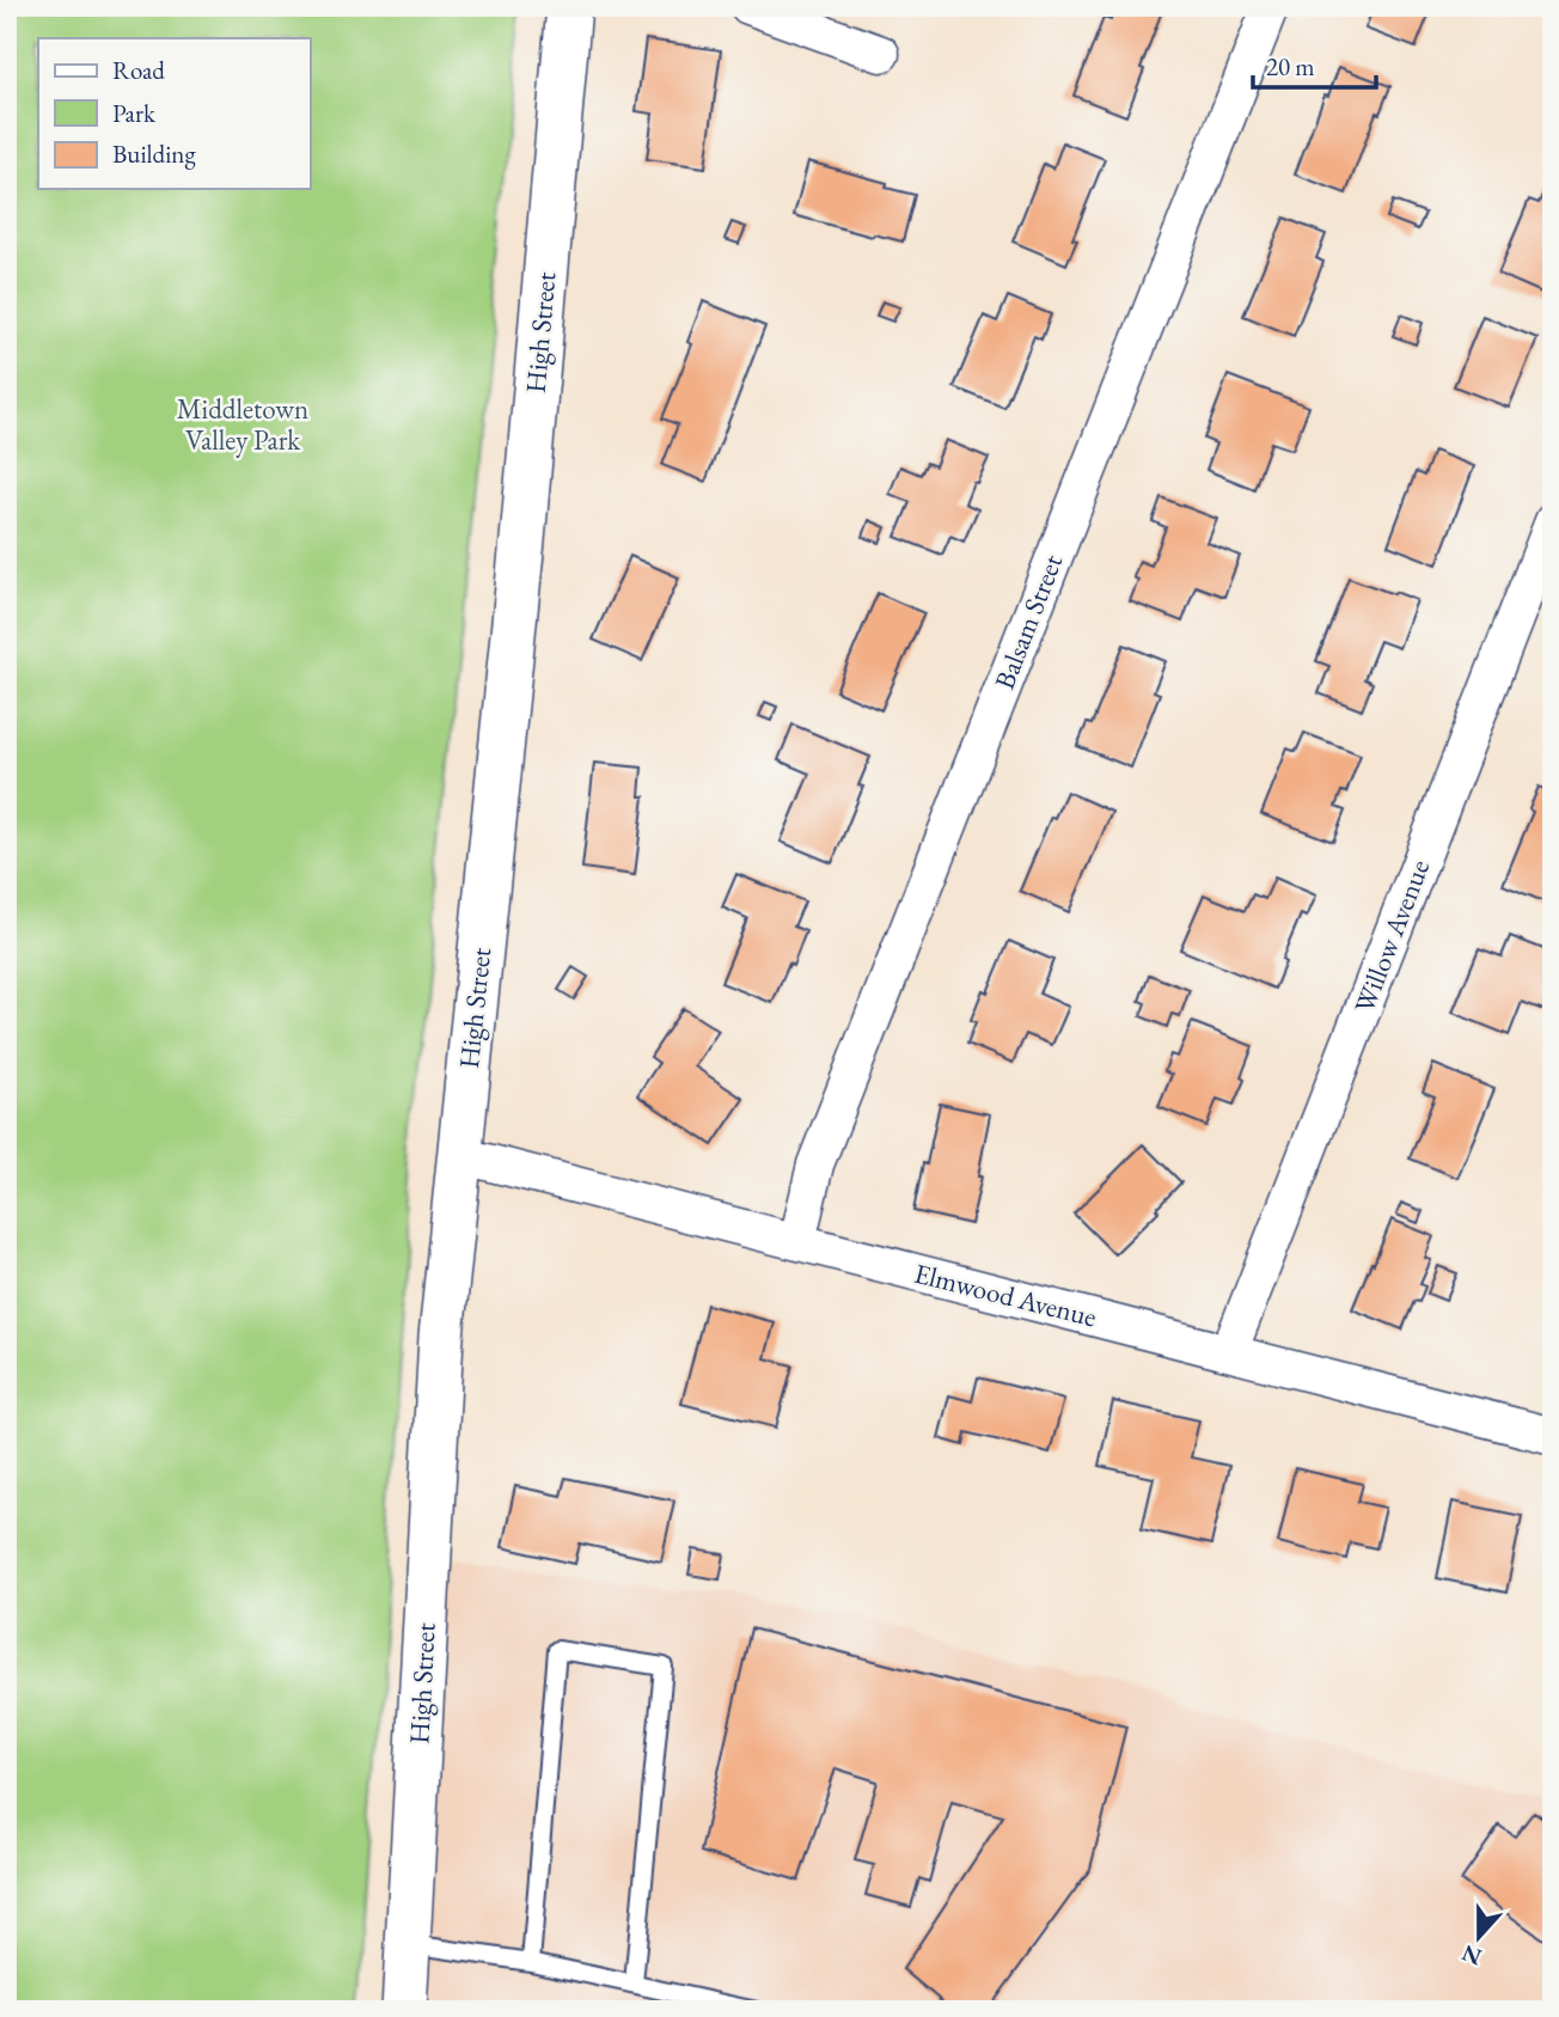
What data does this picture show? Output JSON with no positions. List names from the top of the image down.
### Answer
{
  "streets": {
    "street": [
      "High Street",
      "Balsam Street",
      "Willow Avenue",
      "Elmwood Avenue"
    ]
  },
  "crossings": [
    ["High Street", "Elmwood Avenue"],
    ["Balsam Street", "Elmwood Avenue"],
    ["Willow Avenue", "Elmwood Avenue"]
  ],
  "parks": ["Middletown Valley Park"],
  "legend": ["Road", "Park", "Building"],
  "scale_bar": "20 m",
  "north": "bottom"
}
